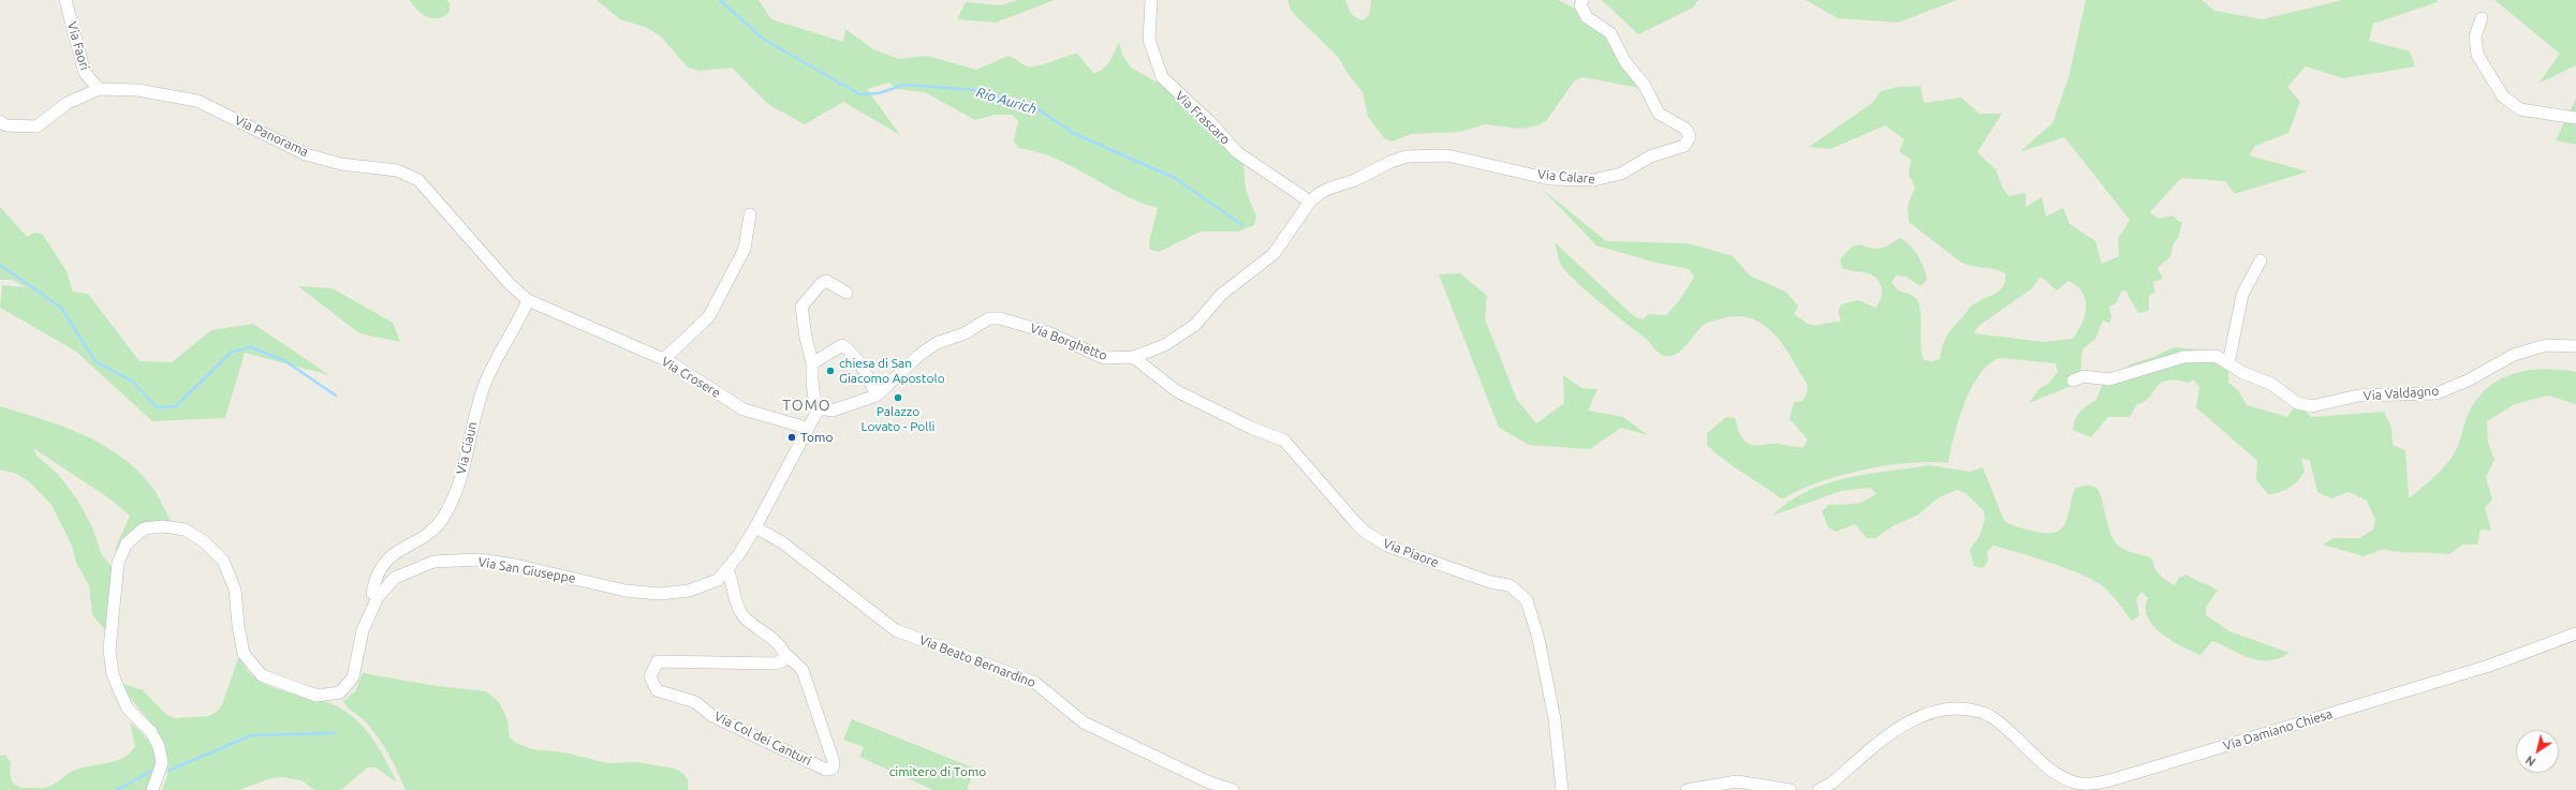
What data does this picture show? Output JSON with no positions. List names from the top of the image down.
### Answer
{
  "streets": {
    "street": [
      "Via Faori",
      "Via Frascaro",
      "Via Panorama",
      "Via Calare",
      "Via Borghetto",
      "Via Crosere",
      "Via Valdagno",
      "Via Ciaun",
      "Via Piaore",
      "Via San Giuseppe",
      "Via Beato Bernardino",
      "Via Damiano Chiesa",
      "Via Col dei Canturi"
    ]
  },
  "crossings": [
    ["Via Faori", "Via Panorama"],
    ["Via Frascaro", "Via Calare"],
    ["Via Frascaro", "Via Borghetto"],
    ["Via Panorama", "Via Crosere"],
    ["Via Panorama", "Via Ciaun"],
    ["Via Calare", "Via Borghetto"],
    ["Via Borghetto", "Via Piaore"],
    ["Via Borghetto", "Via San Giuseppe"],
    ["Via Crosere", "Via Ciaun"],
    ["Via Crosere", "Via San Giuseppe"],
    ["Via Ciaun", "Via San Giuseppe"],
    ["Via San Giuseppe", "Via Beato Bernardino"],
    ["Via San Giuseppe", "Via Col dei Canturi"]
  ],
  "districts": ["TOMO"],
  "water": ["Rio Aurich"],
  "parks": ["cimitero di Tomo"],
  "places": ["chiesa di San Giacomo Apostolo", "Palazzo Lovato - Polli", "Tomo"],
  "north": "bottom left"
}
